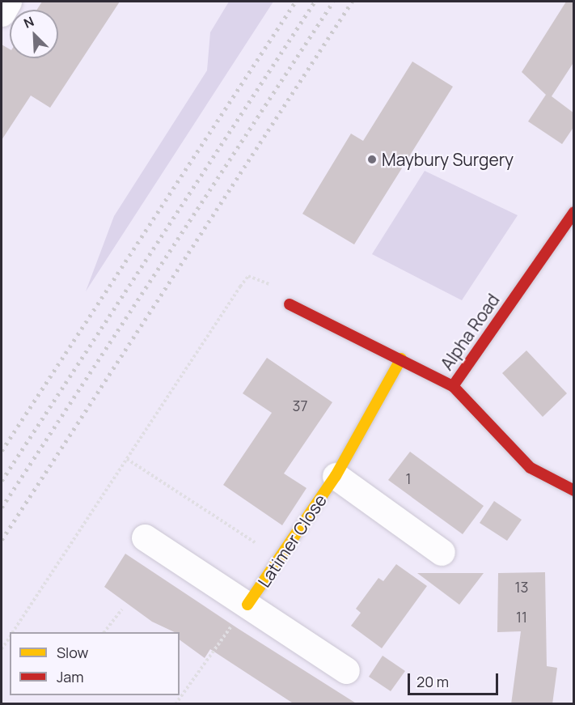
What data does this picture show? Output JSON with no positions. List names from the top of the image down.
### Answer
{
  "streets": {
    "street": ["Alpha Road", "Latimer Close"]
  },
  "places": ["Maybury Surgery"],
  "house_numbers": [
    "37",
    "1",
    "13",
    "11"
  ],
  "legend": ["Slow", "Jam"],
  "scale_bar": "20 m",
  "north": "top left"
}
